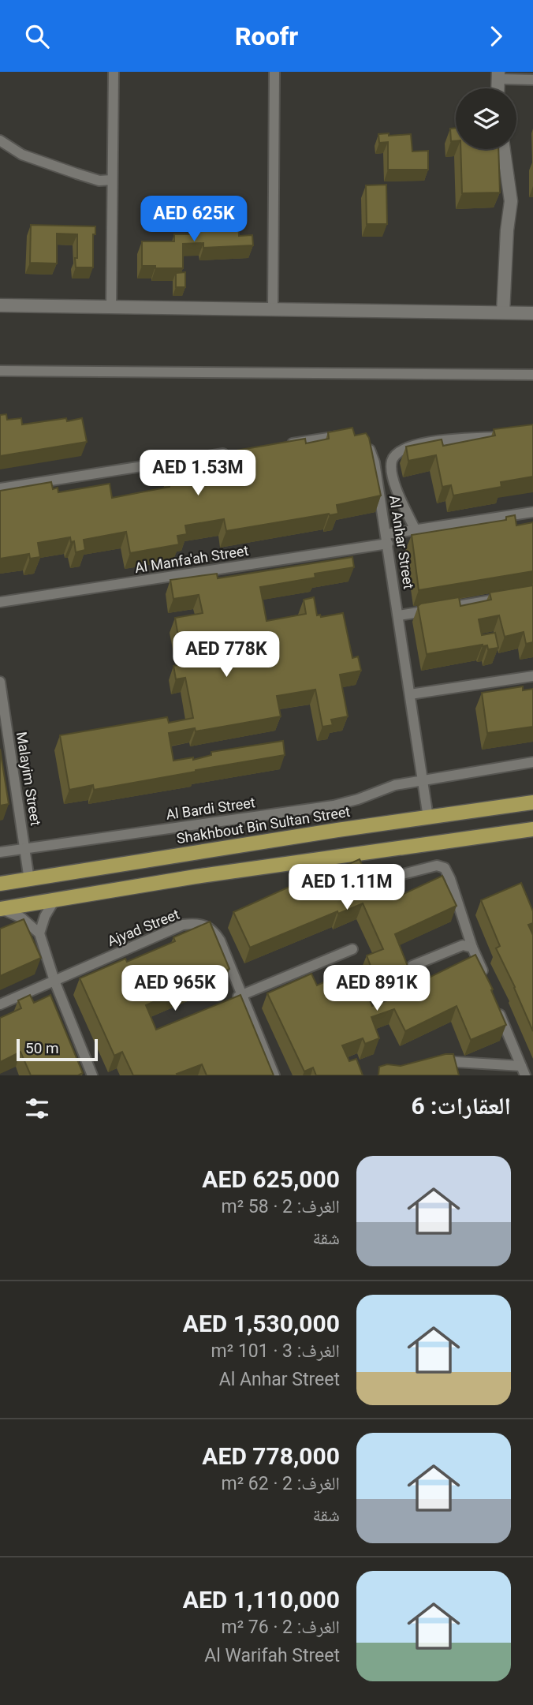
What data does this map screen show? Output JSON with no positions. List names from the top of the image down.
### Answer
{
  "streets": {
    "main road": ["Shakhbout Bin Sultan Street"],
    "street": [
      "Al Anhar Street",
      "Al Manfa'ah Street",
      "Malayim Street",
      "Al Bardi Street",
      "Ajyad Street"
    ]
  },
  "crossings": [
    ["Al Anhar Street", "Al Manfa'ah Street"],
    ["Al Anhar Street", "Al Bardi Street"],
    ["Al Anhar Street", "Shakhbout Bin Sultan Street"],
    ["Malayim Street", "Al Bardi Street"],
    ["Malayim Street", "Shakhbout Bin Sultan Street"]
  ],
  "scale_bar": "50 m",
  "page": {
    "header": "Roofr",
    "price": [
      "AED 625K",
      "AED 1.53M",
      "AED 778K",
      "AED 1.11M",
      "AED 965K",
      "AED 891K"
    ],
    "scale": "50 m",
    "heading": "العقارات: 6",
    "list": [
      {
        "name": "AED 625,000",
        "note": "الغرف: 2 · 58 m² · شقة"
      },
      {
        "name": "AED 1,530,000",
        "note": "الغرف: 3 · 101 m² · Al Anhar Street"
      },
      {
        "name": "AED 778,000",
        "note": "الغرف: 2 · 62 m² · شقة"
      },
      {
        "name": "AED 1,110,000",
        "note": "الغرف: 2 · 76 m² · Al Warifah Street"
      }
    ]
  }
}
